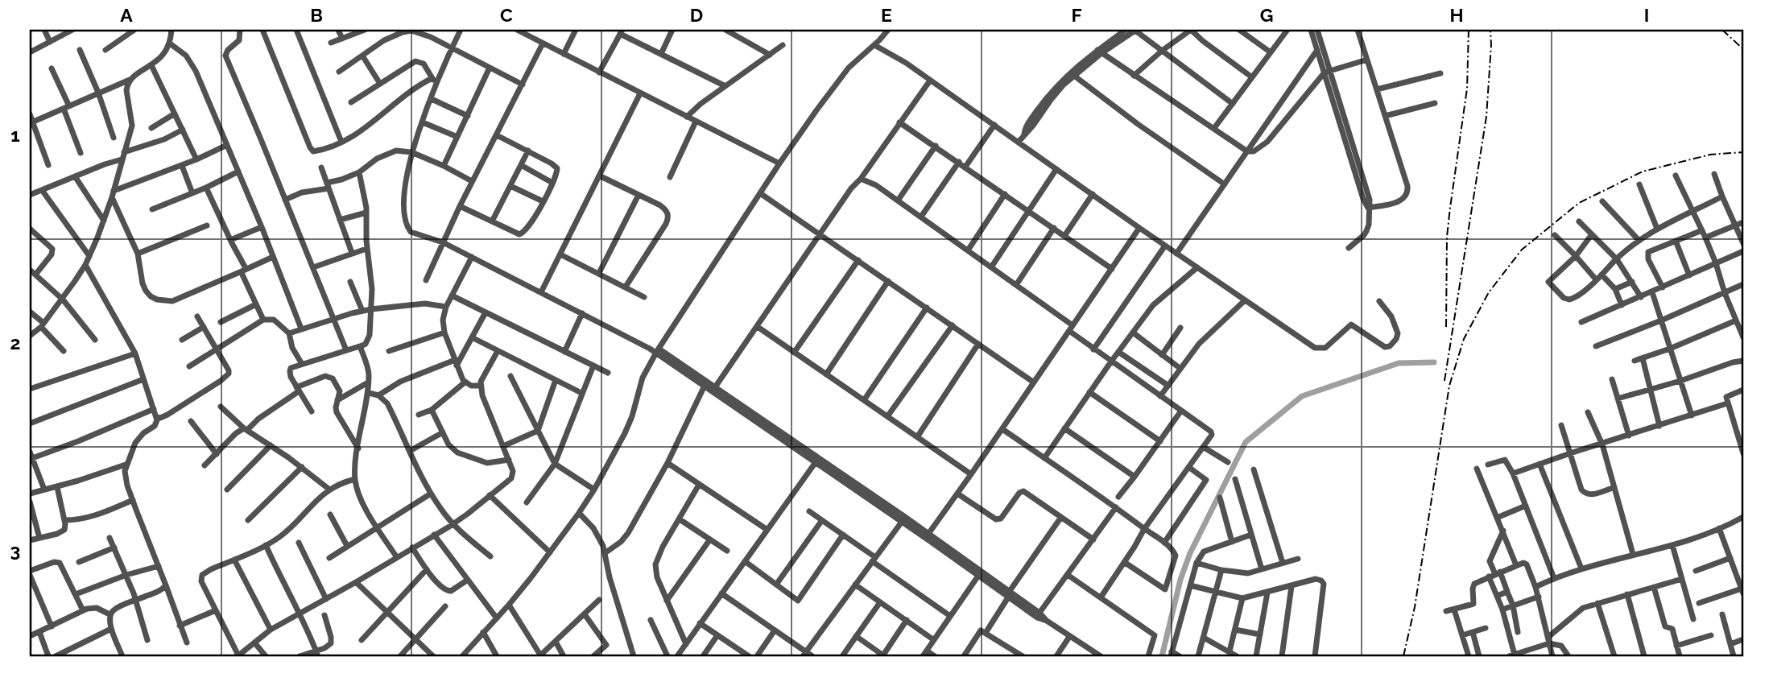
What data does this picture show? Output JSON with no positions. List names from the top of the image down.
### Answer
{
  "grid": {
    "columns": [
      "A",
      "B",
      "C",
      "D",
      "E",
      "F",
      "G",
      "H",
      "I"
    ],
    "rows": ["1", "2", "3"]
  }
}
